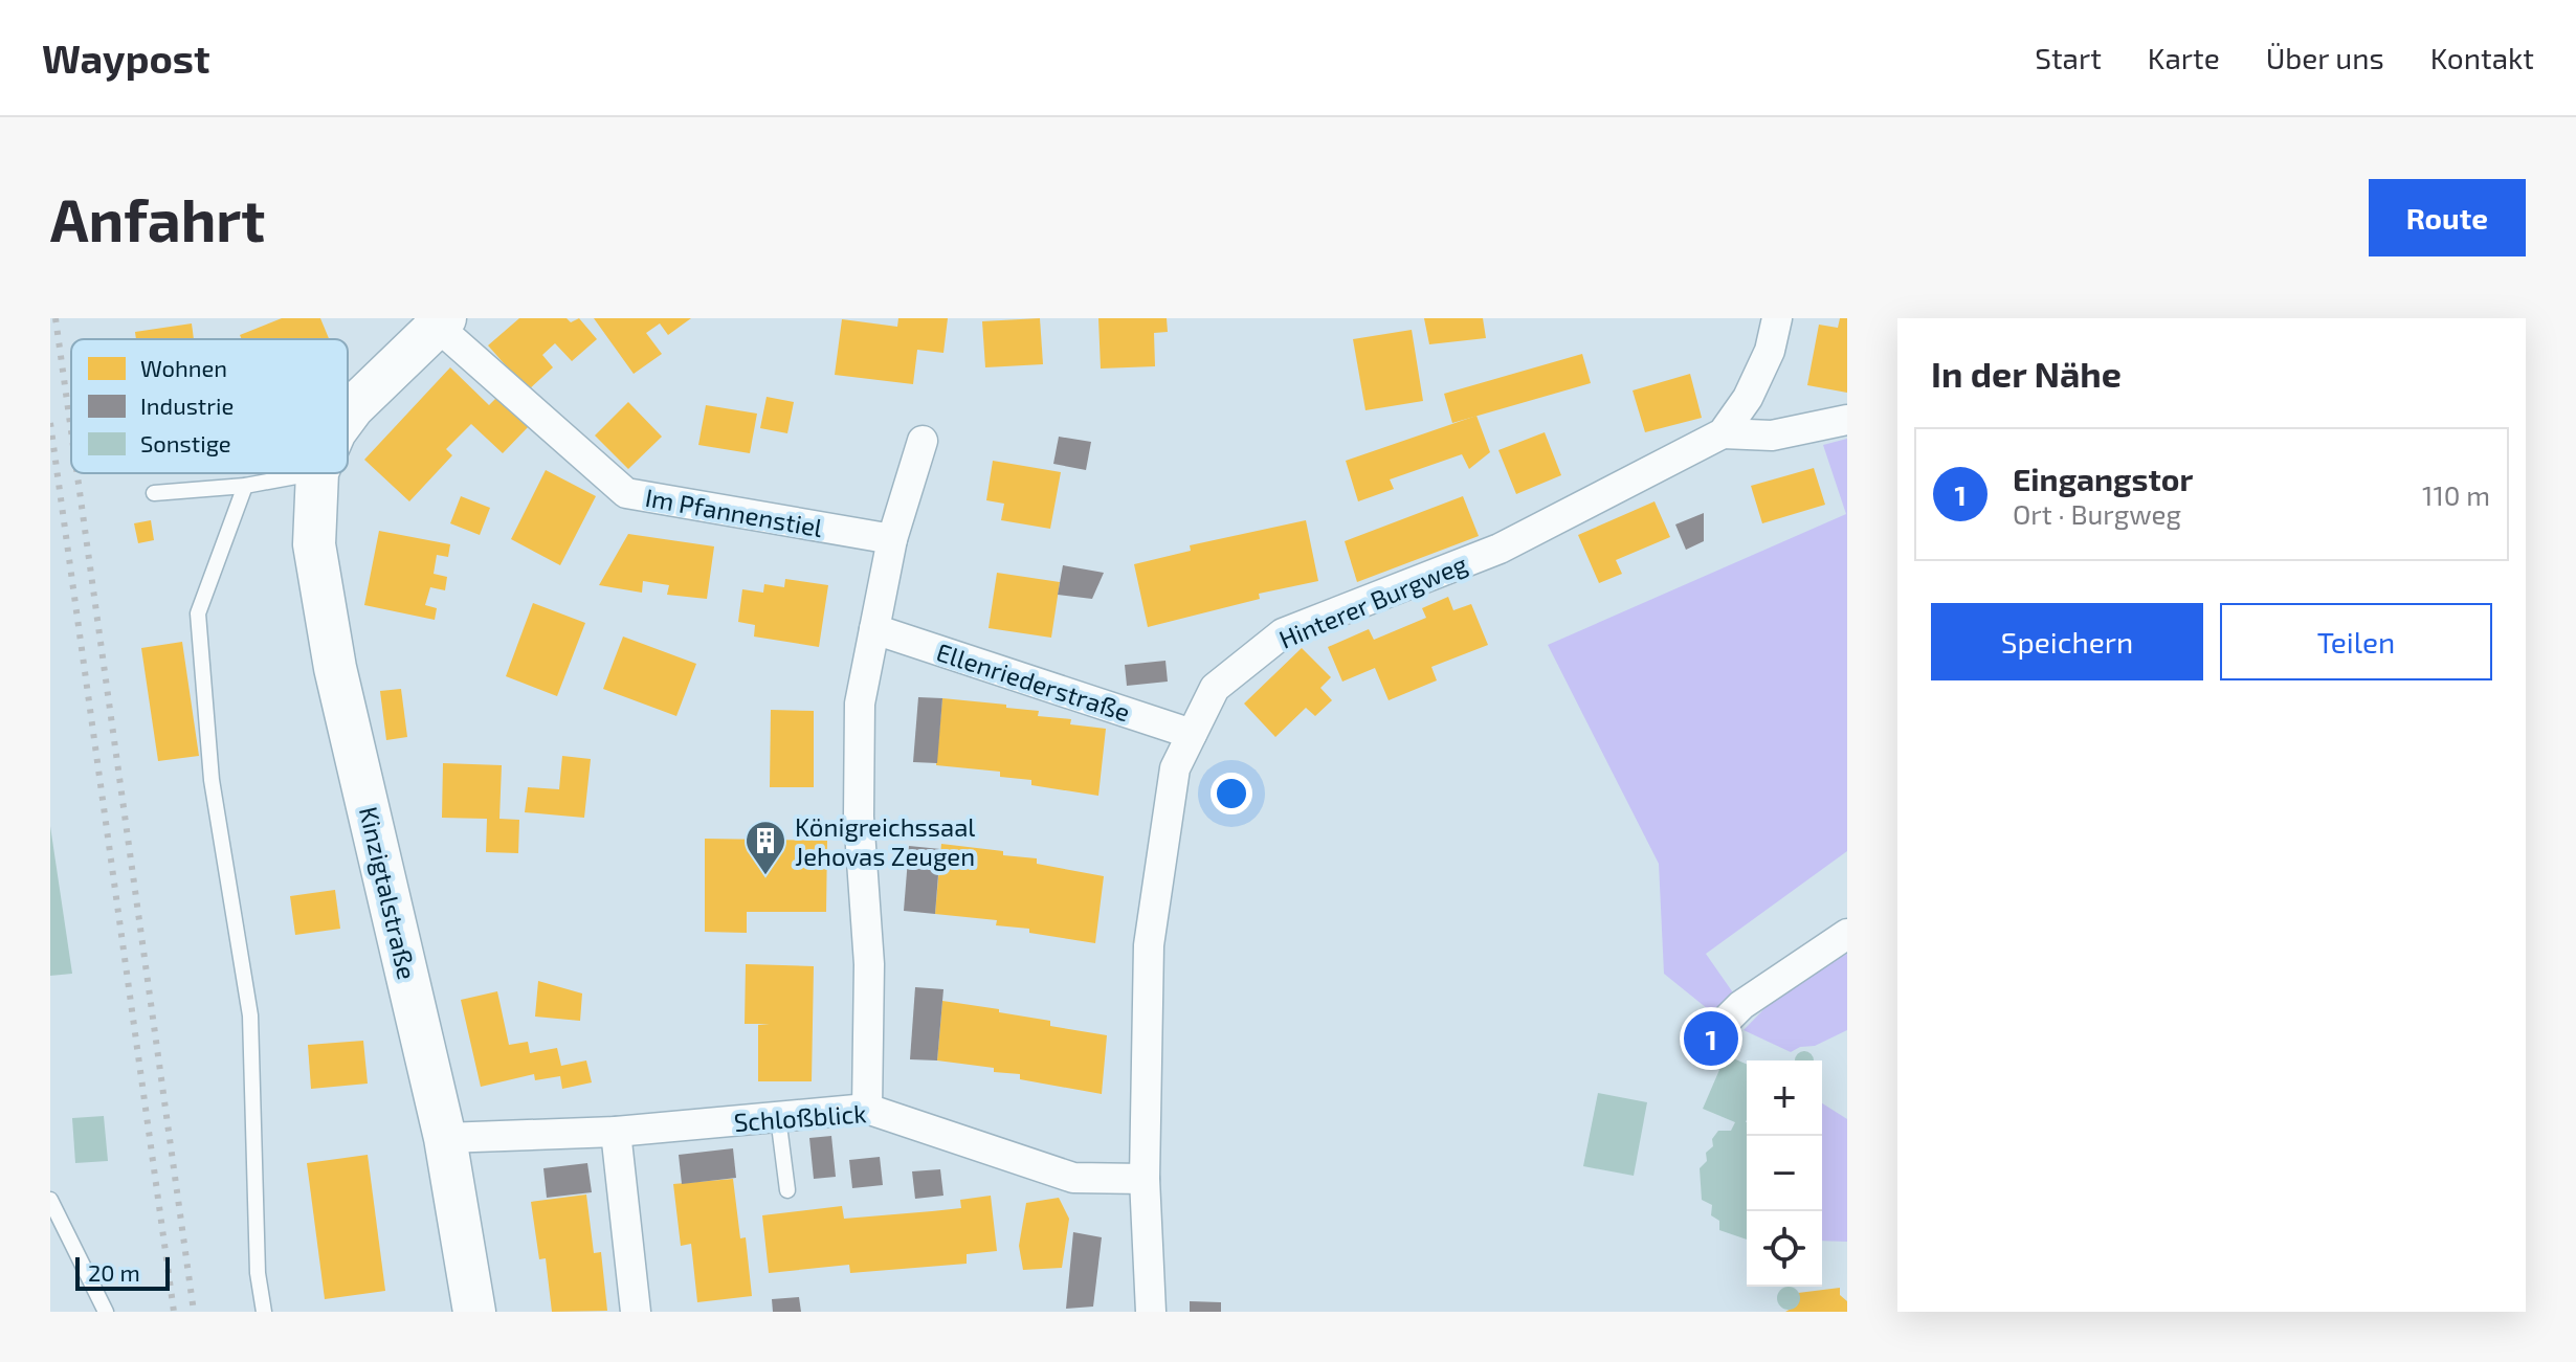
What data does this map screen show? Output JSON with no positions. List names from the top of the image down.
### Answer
{
  "streets": {
    "main road": ["Kinzigtalstraße"],
    "street": [
      "Im Pfannenstiel",
      "Hinterer Burgweg",
      "Ellenriederstraße",
      "Schloßblick"
    ]
  },
  "crossings": [
    ["Hinterer Burgweg", "Ellenriederstraße"],
    ["Hinterer Burgweg", "Schloßblick"],
    ["Kinzigtalstraße", "Schloßblick"]
  ],
  "places": {
    "building": ["Königreichssaal Jehovas Zeugen"]
  },
  "legend": ["Wohnen", "Industrie", "Sonstige"],
  "scale_bar": "20 m",
  "page": {
    "header": "Waypost",
    "nav": [
      "Start",
      "Karte",
      "Über uns",
      "Kontakt"
    ],
    "buttons": [
      "Route",
      ["Speichern", "Teilen"]
    ],
    "title": "Anfahrt",
    "heading": "In der Nähe",
    "list": [
      {
        "mark": "1",
        "name": "Eingangstor",
        "note": "Ort · Burgweg",
        "value": "110 m"
      }
    ],
    "pins": "1",
    "map_buttons": ["+", "−"],
    "scale": "20 m"
  }
}
